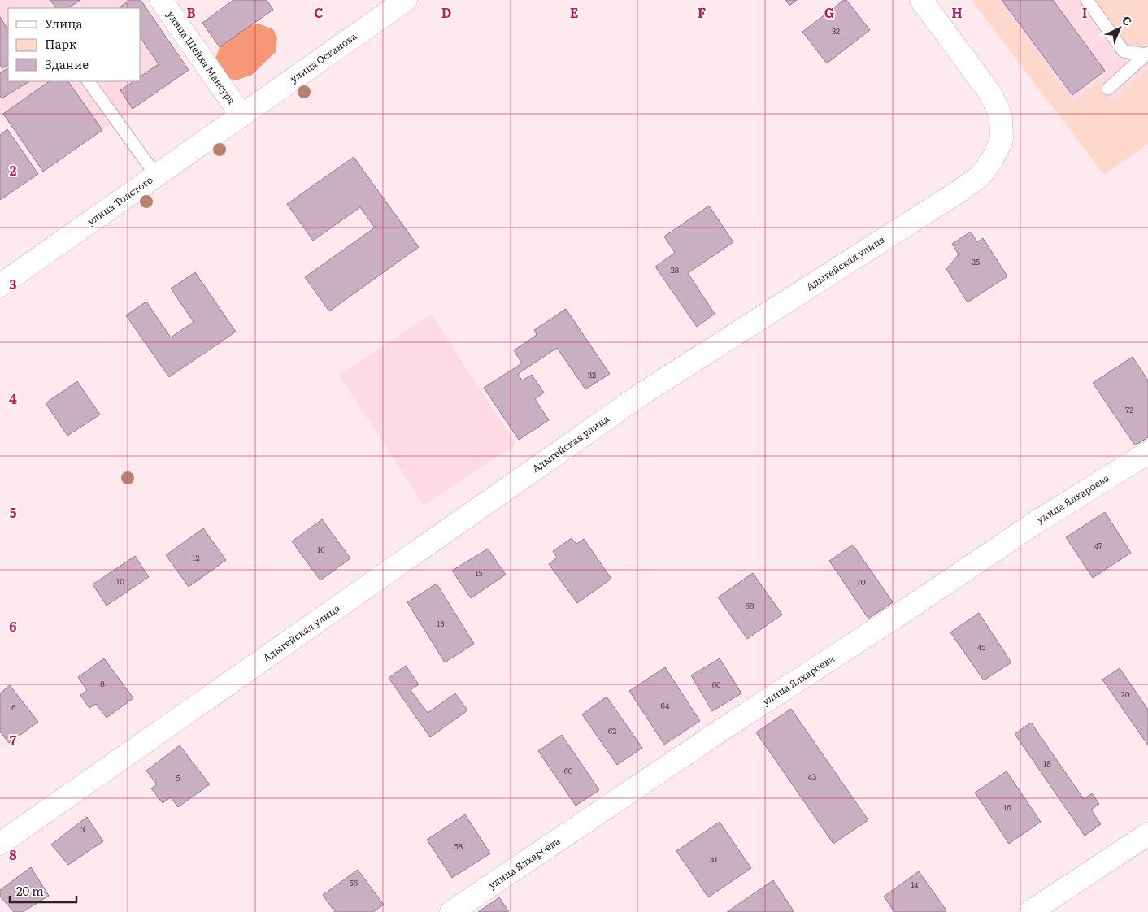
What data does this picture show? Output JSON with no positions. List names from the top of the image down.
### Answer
{
  "streets": {
    "street": [
      "улица Шейха Мансура",
      "улица Осканова",
      "улица Толстого",
      "Адыгейская улица",
      "улица Ялхароева"
    ]
  },
  "crossings": [
    ["улица Шейха Мансура", "улица Осканова"],
    ["улица Шейха Мансура", "улица Толстого"],
    ["улица Осканова", "улица Толстого"]
  ],
  "house_numbers": [
    "32",
    "25",
    "28",
    "22",
    "72",
    "47",
    "16",
    "12",
    "15",
    "10",
    "70",
    "68",
    "13",
    "45",
    "8",
    "66",
    "20",
    "64",
    "6",
    "62",
    "18",
    "60",
    "43",
    "5",
    "16",
    "3",
    "58",
    "41",
    "56",
    "14"
  ],
  "legend": ["Улица", "Парк", "Здание"],
  "scale_bar": "20 m",
  "north": "top right",
  "grid": {
    "columns": [
      "B",
      "C",
      "D",
      "E",
      "F",
      "G",
      "H",
      "I"
    ],
    "rows": [
      "2",
      "3",
      "4",
      "5",
      "6",
      "7",
      "8"
    ]
  }
}
